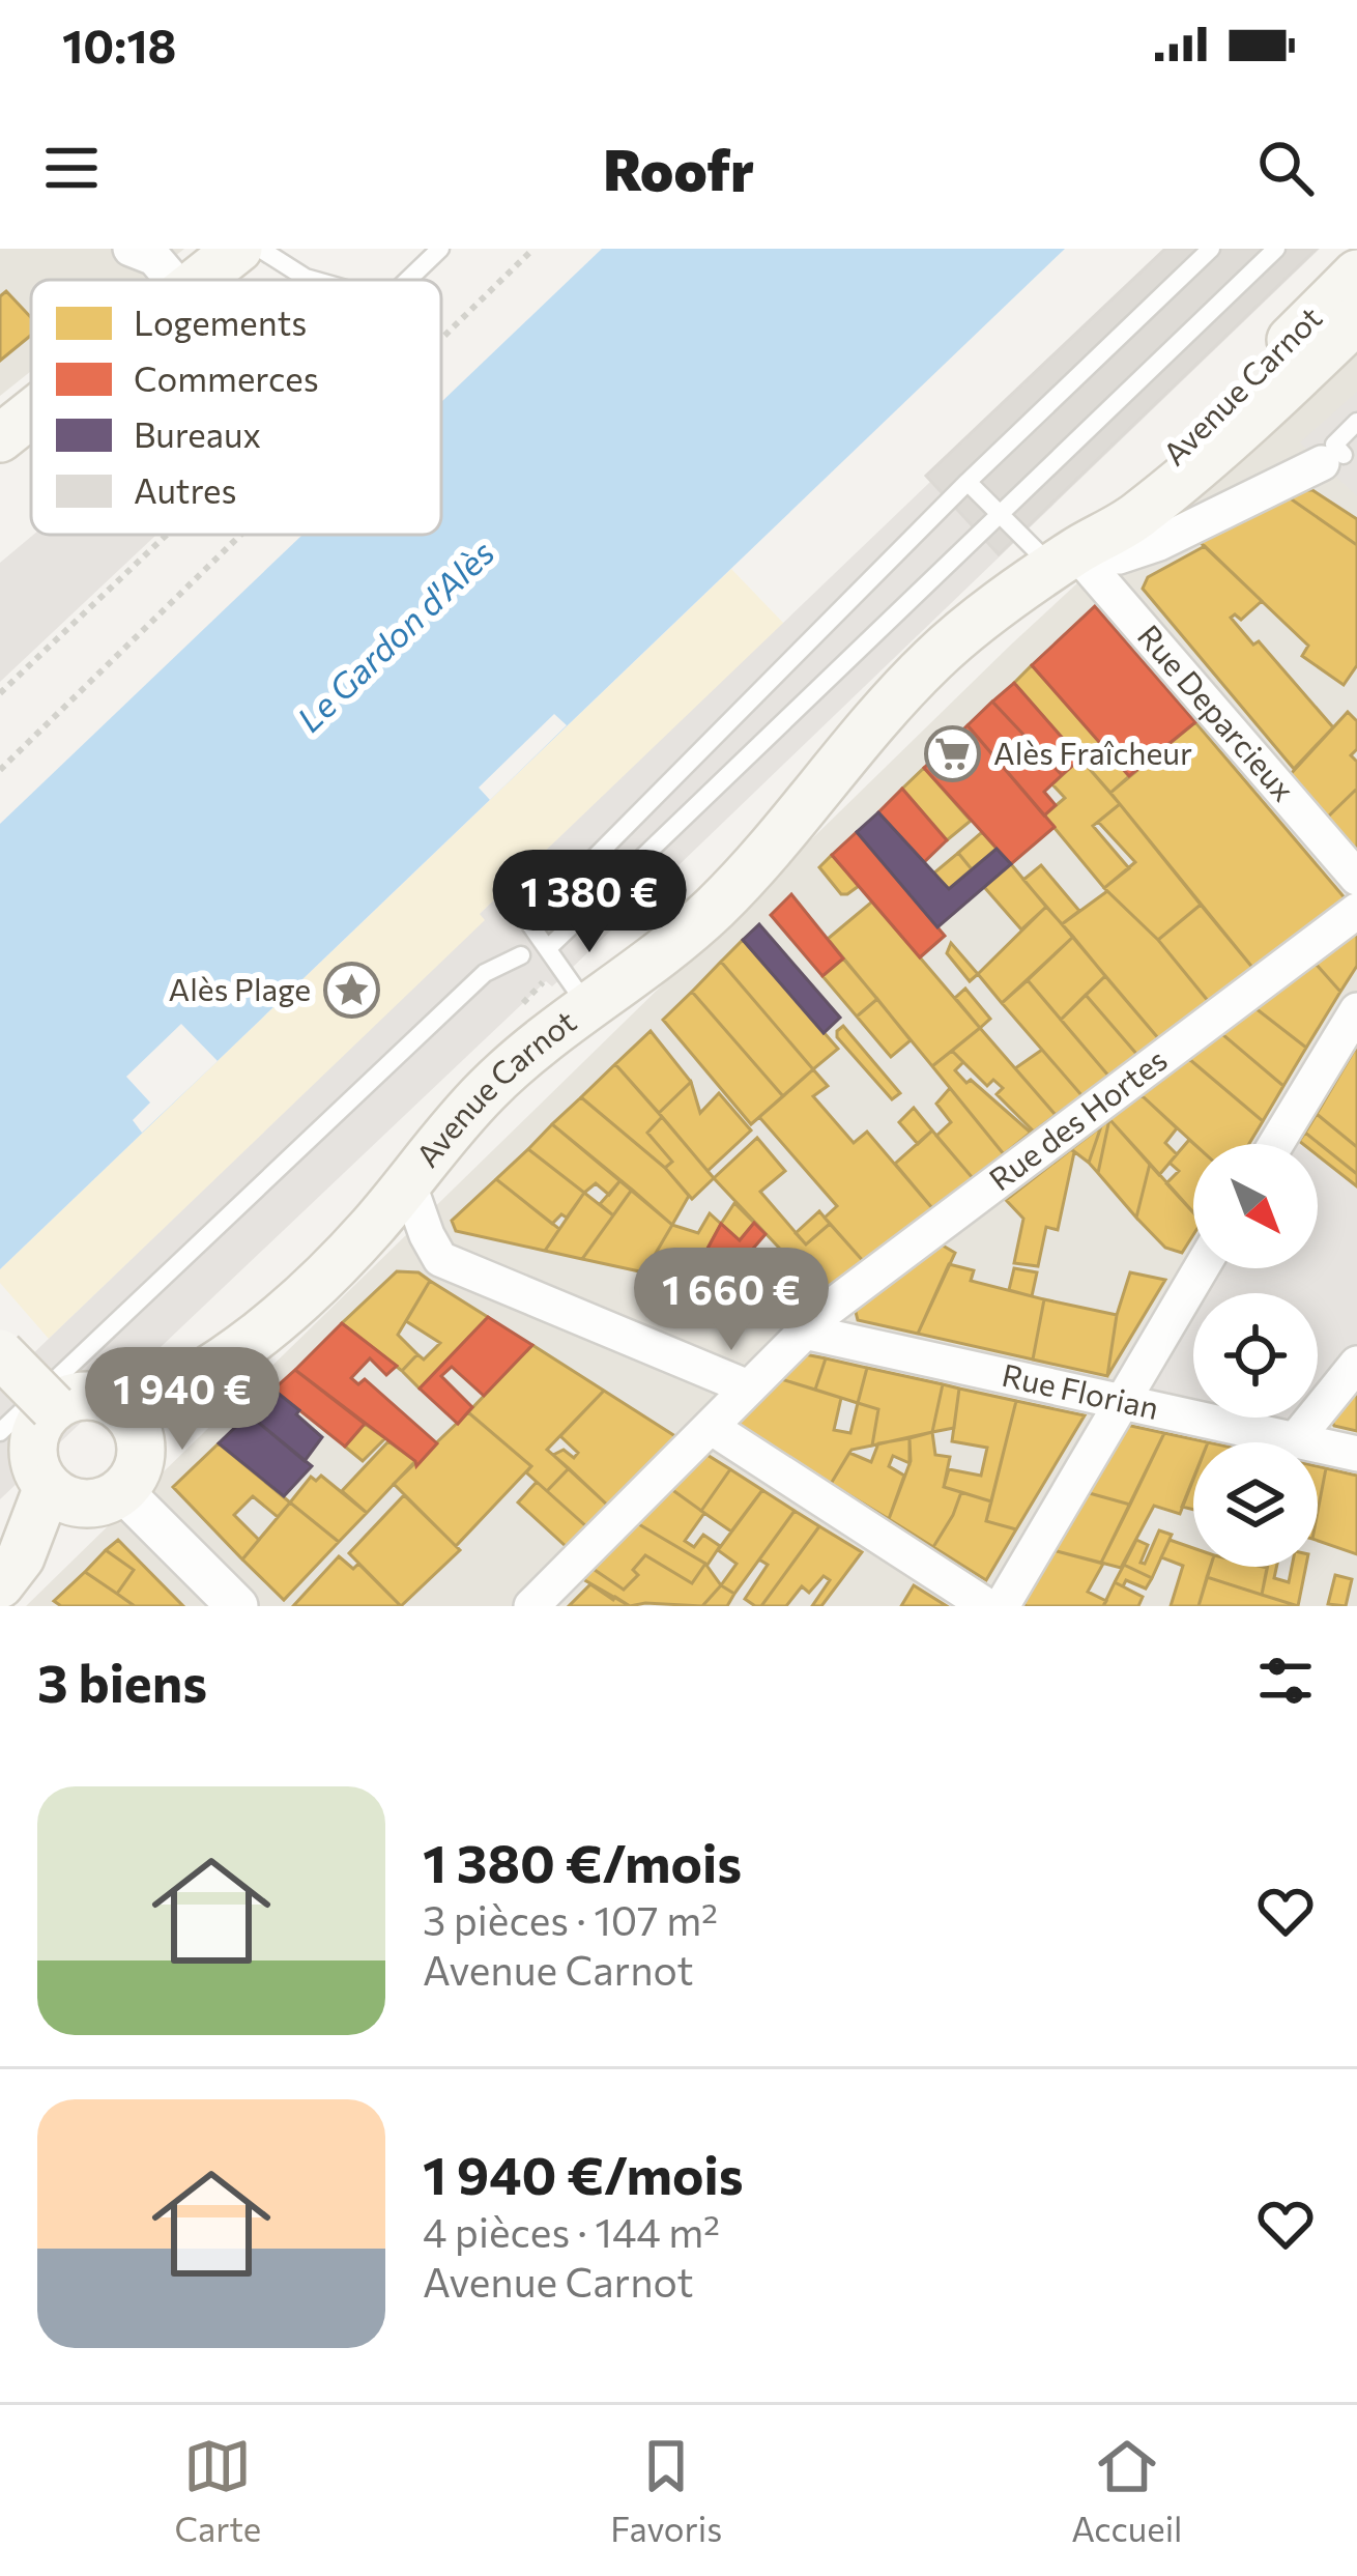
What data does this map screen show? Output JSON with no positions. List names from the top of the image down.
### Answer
{
  "streets": {
    "main road": ["Avenue Carnot"],
    "street": ["Rue Deparcieux", "Rue des Hortes", "Rue Florian"]
  },
  "crossings": [
    ["Avenue Carnot", "Rue Deparcieux"],
    ["Rue des Hortes", "Rue Florian"]
  ],
  "water": ["Le Gardon d'Alès"],
  "places": {
    "supermarket": ["Alès Fraîcheur"],
    "place": ["Alès Plage"]
  },
  "legend": [
    "Logements",
    "Commerces",
    "Bureaux",
    "Autres"
  ],
  "north": "bottom right",
  "page": {
    "status": "10:18",
    "header": "Roofr",
    "price": ["1 380 €", "1 660 €", "1 940 €"],
    "heading": "3 biens",
    "list": [
      {
        "name": "1 380 €/mois",
        "note": "3 pièces · 107 m² · Avenue Carnot"
      },
      {
        "name": "1 940 €/mois",
        "note": "4 pièces · 144 m² · Avenue Carnot"
      }
    ],
    "tabs": ["Carte", "Favoris", "Accueil"]
  }
}
